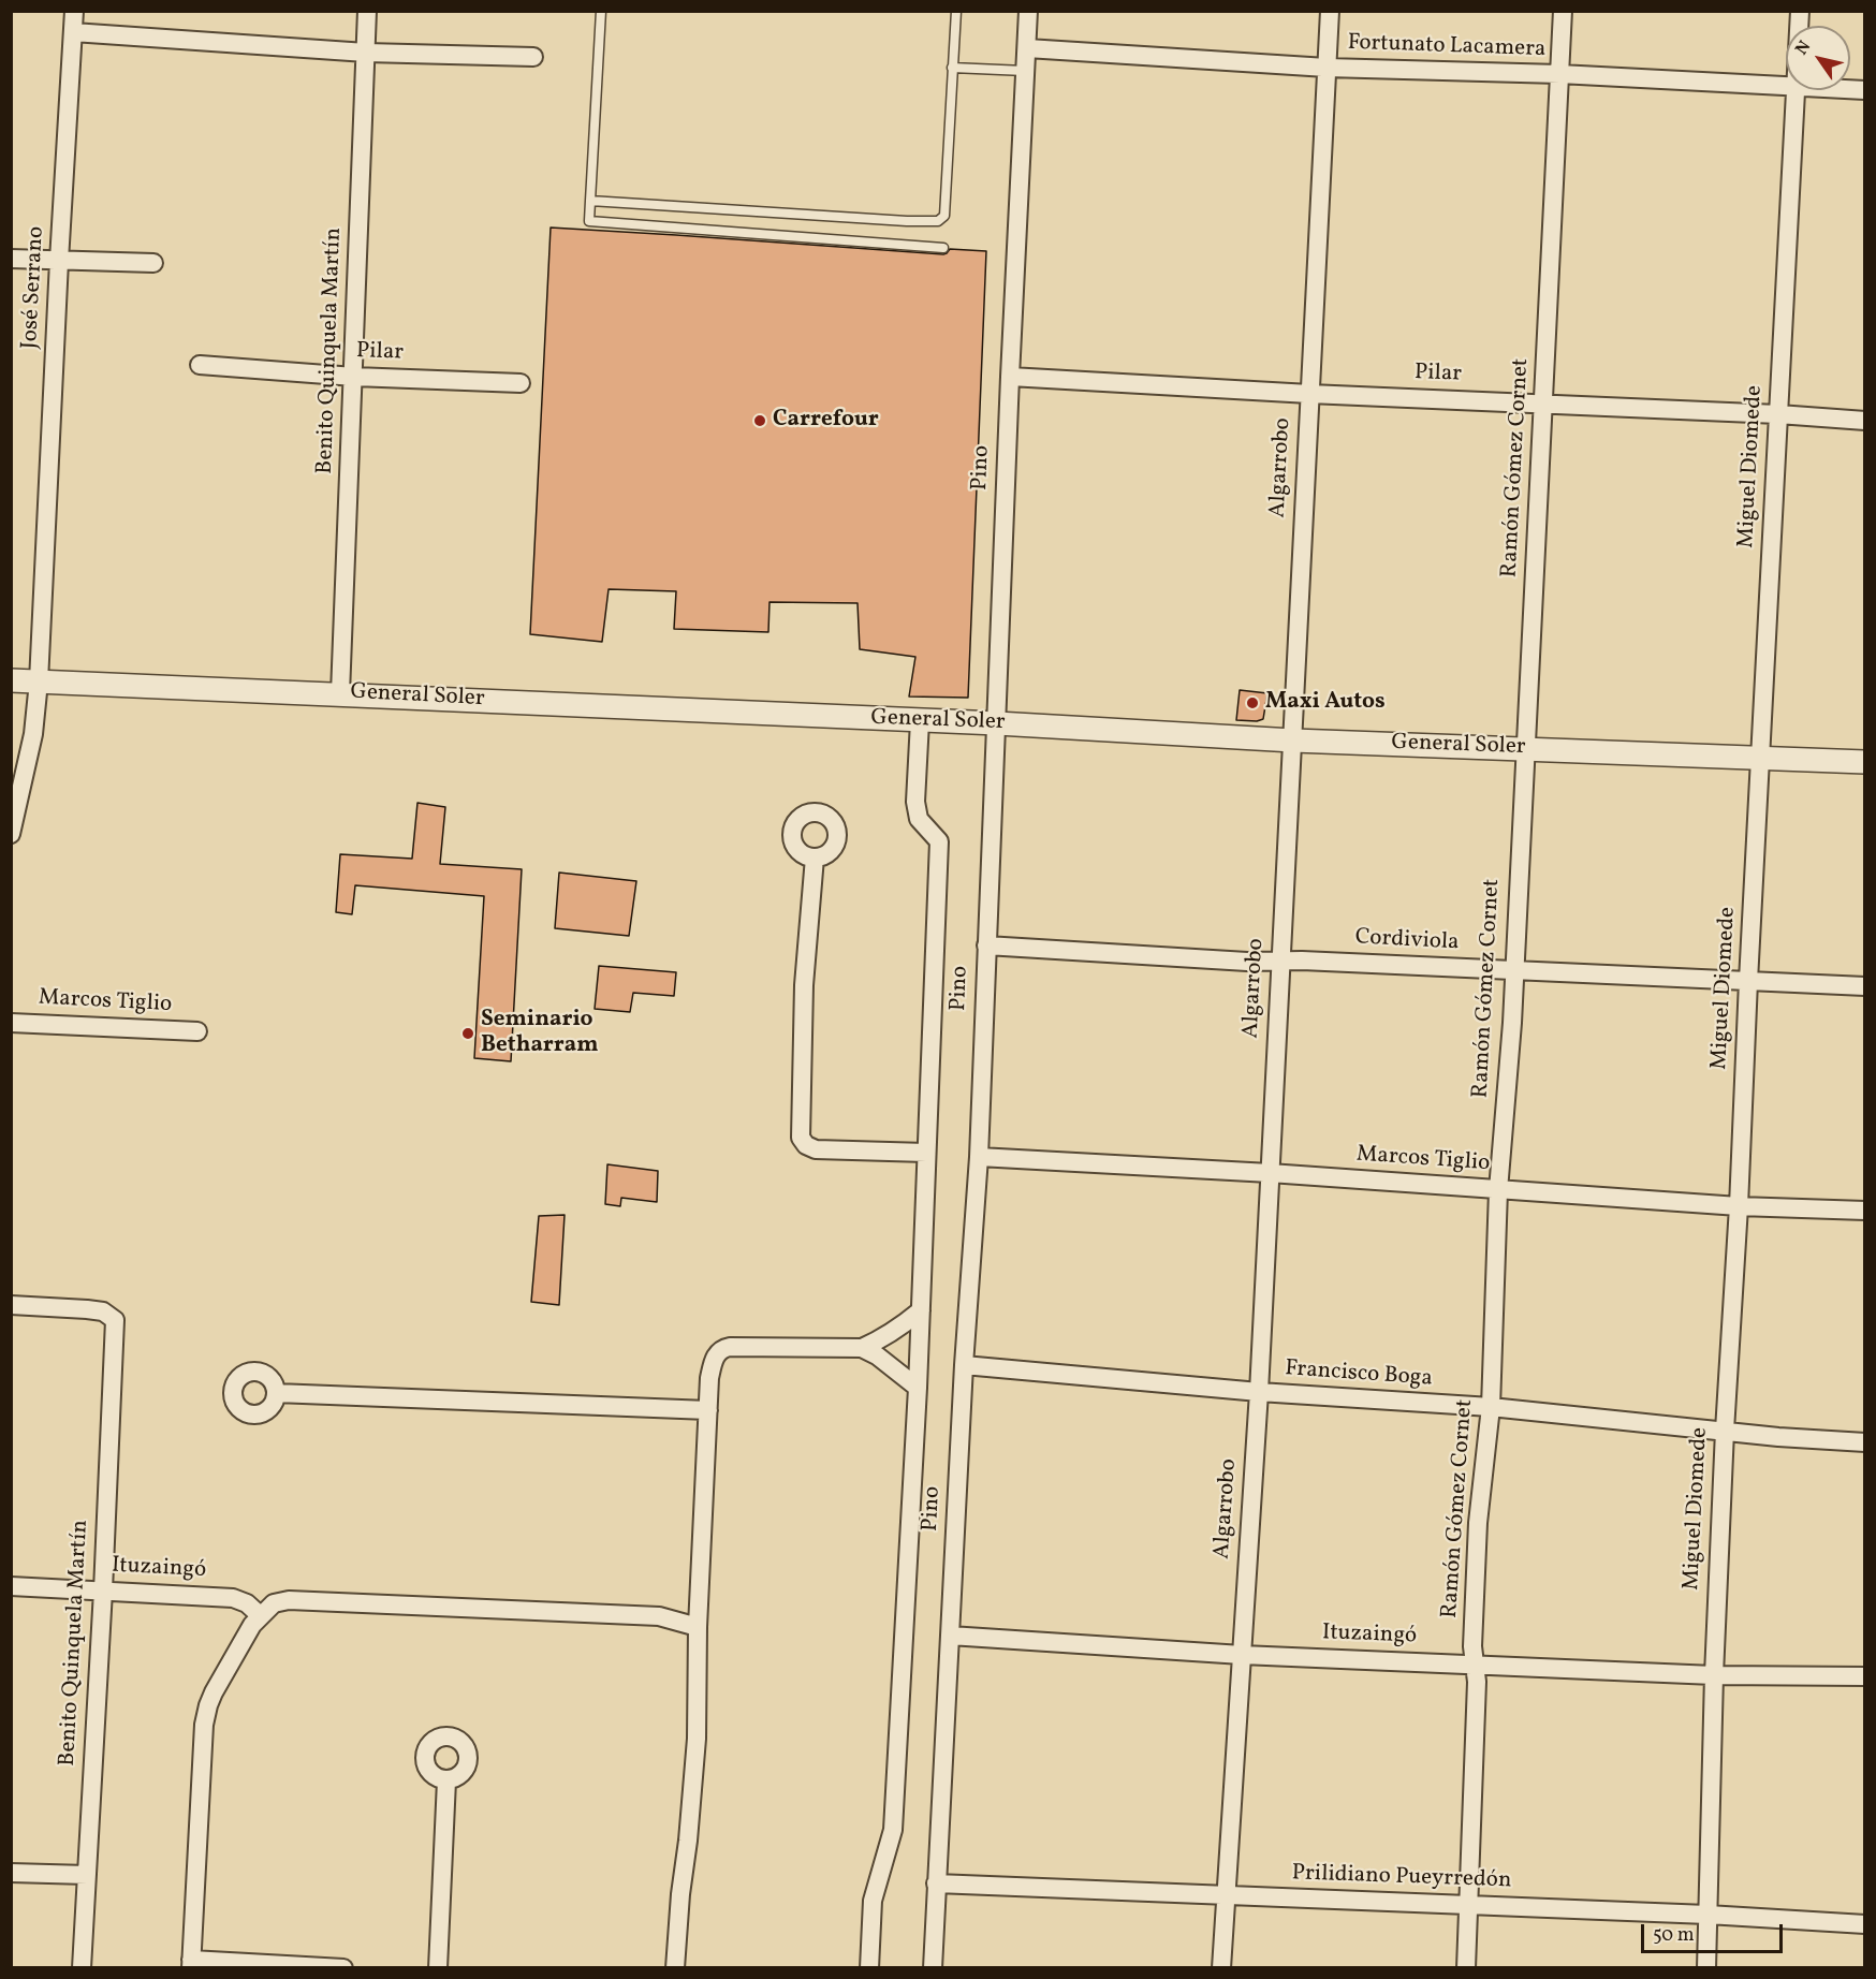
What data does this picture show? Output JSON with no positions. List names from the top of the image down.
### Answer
{
  "streets": {
    "street": [
      "Fortunato Lacamera",
      "José Serrano",
      "Benito Quinquela Martín",
      "Pilar",
      "Miguel Diomede",
      "Pino",
      "Algarrobo",
      "Ramón Gómez Cornet",
      "General Soler",
      "Cordiviola",
      "Marcos Tiglio",
      "Francisco Boga",
      "Ituzaingó",
      "Prilidiano Pueyrredón"
    ]
  },
  "crossings": [
    ["Fortunato Lacamera", "Pino"],
    ["Fortunato Lacamera", "Algarrobo"],
    ["Fortunato Lacamera", "Ramón Gómez Cornet"],
    ["José Serrano", "General Soler"],
    ["Benito Quinquela Martín", "Pilar"],
    ["Benito Quinquela Martín", "General Soler"],
    ["Benito Quinquela Martín", "Ituzaingó"],
    ["Pilar", "Miguel Diomede"],
    ["Pilar", "Pino"],
    ["Pilar", "Algarrobo"],
    ["Pilar", "Ramón Gómez Cornet"],
    ["Miguel Diomede", "General Soler"],
    ["Miguel Diomede", "Cordiviola"],
    ["Miguel Diomede", "Marcos Tiglio"],
    ["Miguel Diomede", "Francisco Boga"],
    ["Miguel Diomede", "Ituzaingó"],
    ["Miguel Diomede", "Prilidiano Pueyrredón"],
    ["Pino", "General Soler"],
    ["Pino", "Cordiviola"],
    ["Pino", "Marcos Tiglio"],
    ["Pino", "Francisco Boga"],
    ["Pino", "Ituzaingó"],
    ["Pino", "Prilidiano Pueyrredón"],
    ["Algarrobo", "General Soler"],
    ["Algarrobo", "Cordiviola"],
    ["Algarrobo", "Marcos Tiglio"],
    ["Algarrobo", "Francisco Boga"],
    ["Algarrobo", "Ituzaingó"],
    ["Algarrobo", "Prilidiano Pueyrredón"],
    ["Ramón Gómez Cornet", "General Soler"],
    ["Ramón Gómez Cornet", "Cordiviola"],
    ["Ramón Gómez Cornet", "Marcos Tiglio"],
    ["Ramón Gómez Cornet", "Francisco Boga"],
    ["Ramón Gómez Cornet", "Ituzaingó"],
    ["Ramón Gómez Cornet", "Prilidiano Pueyrredón"]
  ],
  "places": ["Carrefour", "Maxi Autos", "Seminario Betharram"],
  "scale_bar": "50 m",
  "north": "top left"
}
